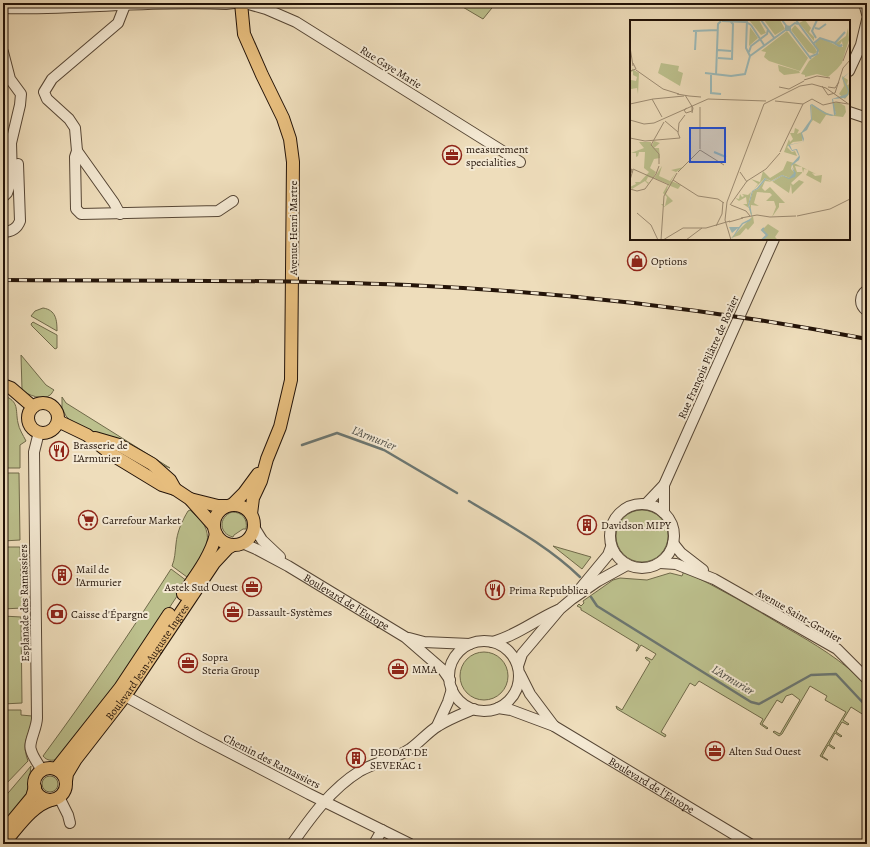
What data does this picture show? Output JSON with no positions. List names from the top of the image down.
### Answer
{
  "streets": {
    "main road": ["Avenue Henri Martre", "Boulevard Jean-Auguste Ingres"],
    "street": [
      "Rue Gaye Marie",
      "Rue François Pilâtre de Rozier",
      "Boulevard de l'Europe",
      "Esplanade des Ramassiers",
      "Avenue Saint-Granier",
      "Chemin des Ramassiers"
    ]
  },
  "crossings": [
    ["Avenue Henri Martre", "Boulevard de l'Europe"],
    ["Avenue Henri Martre", "Boulevard Jean-Auguste Ingres"],
    ["Rue François Pilâtre de Rozier", "Avenue Saint-Granier"],
    ["Boulevard de l'Europe", "Boulevard Jean-Auguste Ingres"],
    ["Esplanade des Ramassiers", "Boulevard Jean-Auguste Ingres"],
    ["Boulevard Jean-Auguste Ingres", "Chemin des Ramassiers"]
  ],
  "water": ["L'Armurier"],
  "places": {
    "office": [
      "measurement specialities",
      "Astek Sud Ouest",
      "Dassault-Systèmes",
      "Sopra Steria Group",
      "MMA",
      "Alten Sud Ouest"
    ],
    "shop": ["Options"],
    "restaurant": ["Brasserie de L'Armurier", "Prima Repubblica"],
    "supermarket": ["Carrefour Market"],
    "building": ["Davidson MIPY", "Mail de l'Armurier", "DEODAT DE SEVERAC 1"],
    "bank": ["Caisse d'Épargne"]
  }
}
